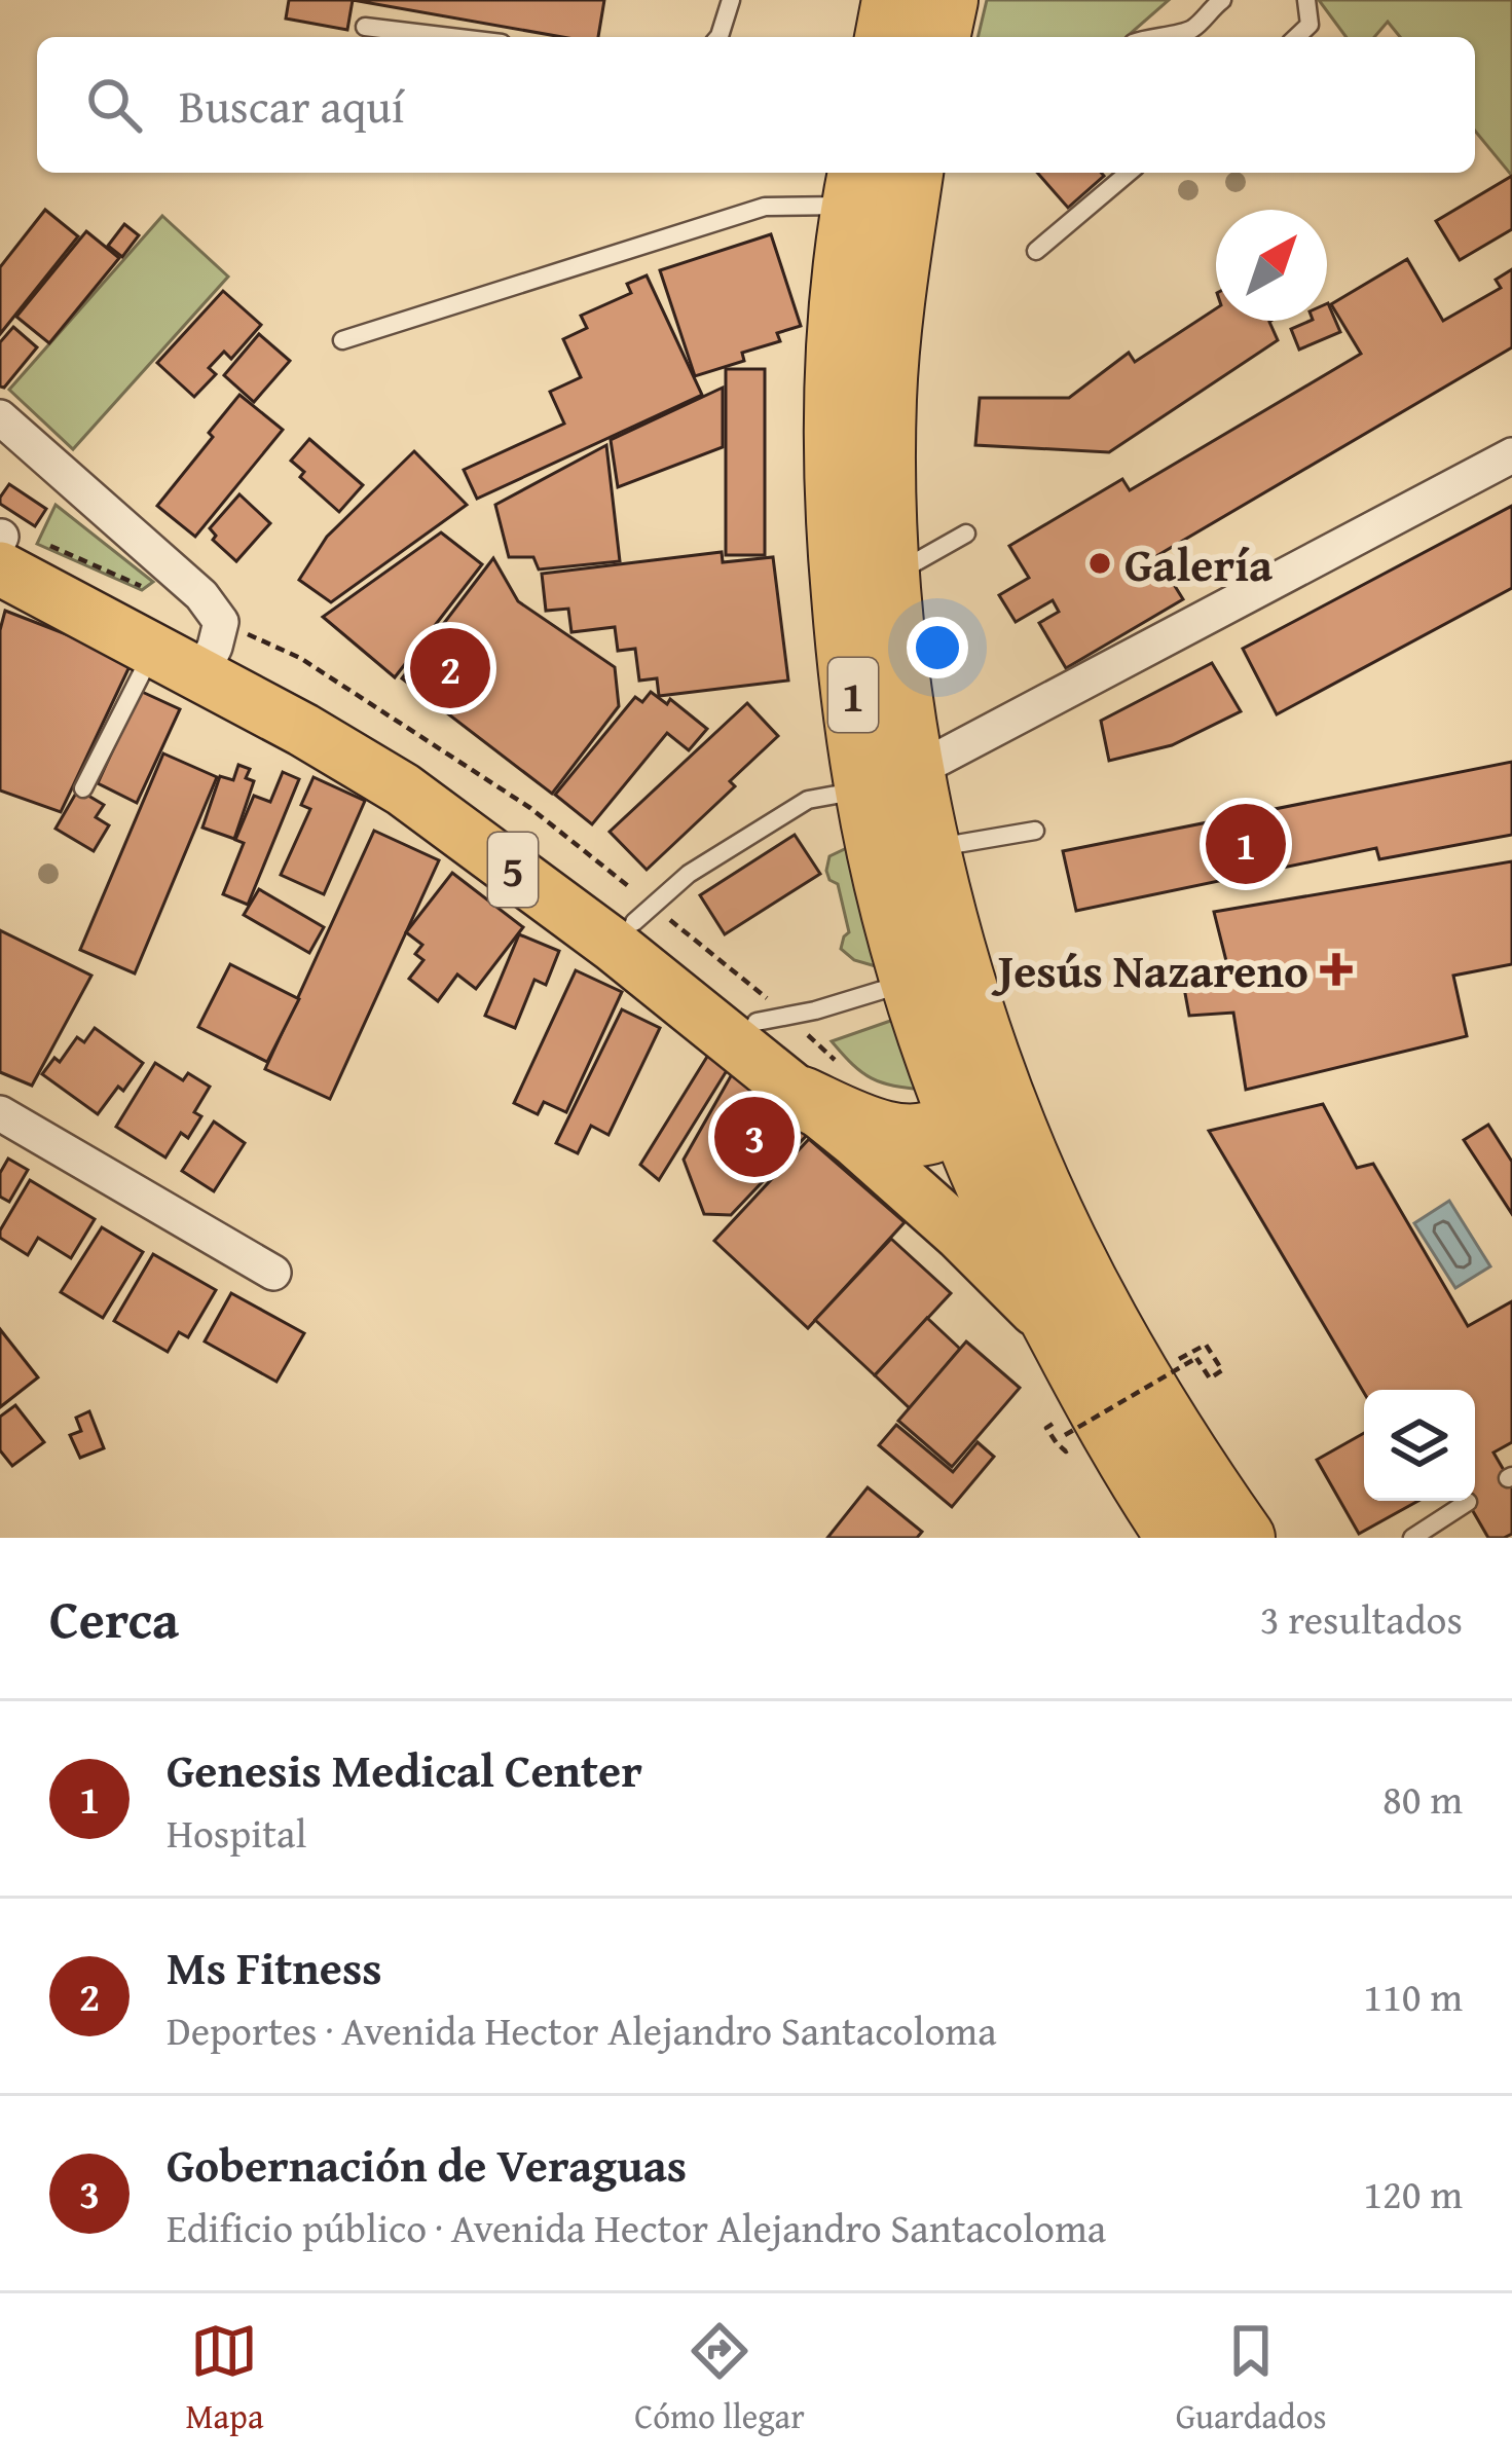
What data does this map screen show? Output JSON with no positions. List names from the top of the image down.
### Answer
{
  "streets": {
    "highway": ["1"],
    "main road": ["5"]
  },
  "crossings": [
    ["1", "5"]
  ],
  "places": {
    "other": ["Galería"],
    "health": ["Jesús Nazareno"]
  },
  "north": "top right",
  "page": {
    "search": "Buscar aquí",
    "pins": ["2", "1", "3"],
    "heading": ["Cerca", "3 resultados"],
    "list": [
      {
        "mark": "1",
        "name": "Genesis Medical Center",
        "note": "Hospital",
        "value": "80 m"
      },
      {
        "mark": "2",
        "name": "Ms Fitness",
        "note": "Deportes · Avenida Hector Alejandro Santacoloma",
        "value": "110 m"
      },
      {
        "mark": "3",
        "name": "Gobernación de Veraguas",
        "note": "Edificio público · Avenida Hector Alejandro Santacoloma",
        "value": "120 m"
      }
    ],
    "nav": ["Mapa", "Cómo llegar", "Guardados"]
  }
}
